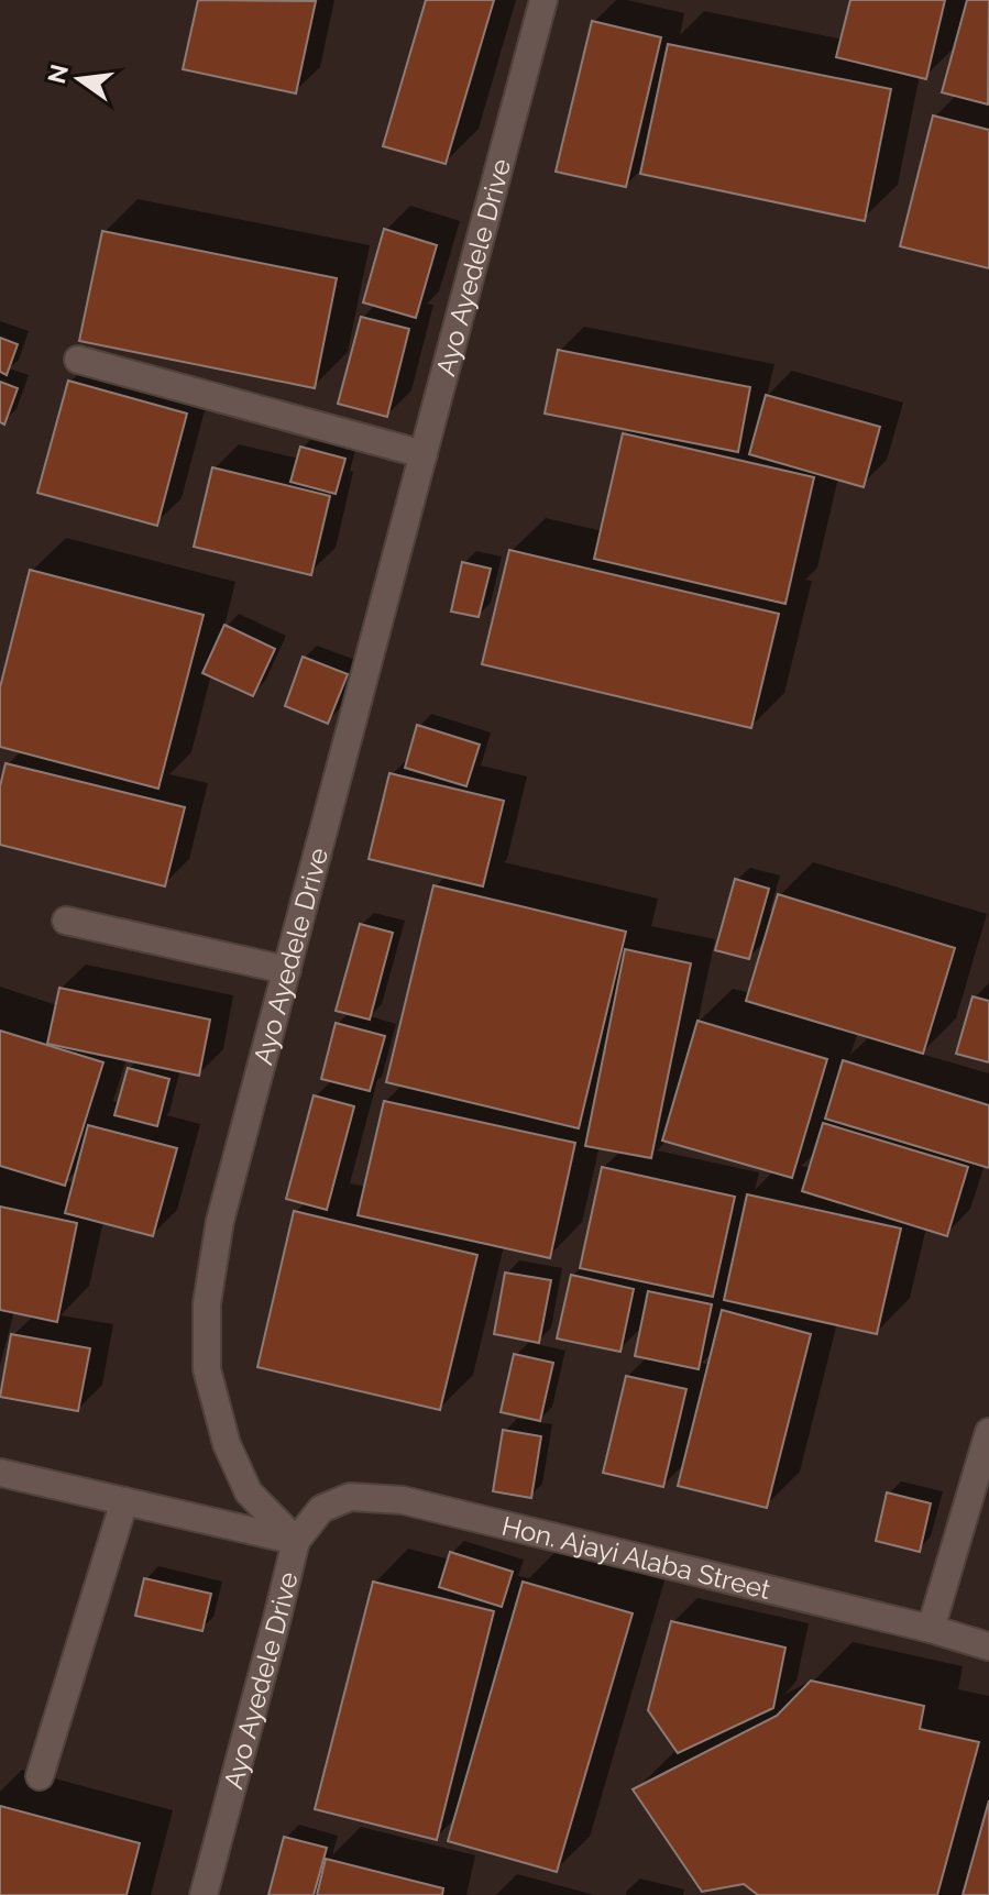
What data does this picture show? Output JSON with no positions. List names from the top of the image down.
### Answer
{
  "streets": {
    "street": ["Ayo Ayedele Drive", "Hon. Ajayi Alaba Street"]
  },
  "crossings": [
    ["Ayo Ayedele Drive", "Hon. Ajayi Alaba Street"]
  ],
  "north": "left"
}
